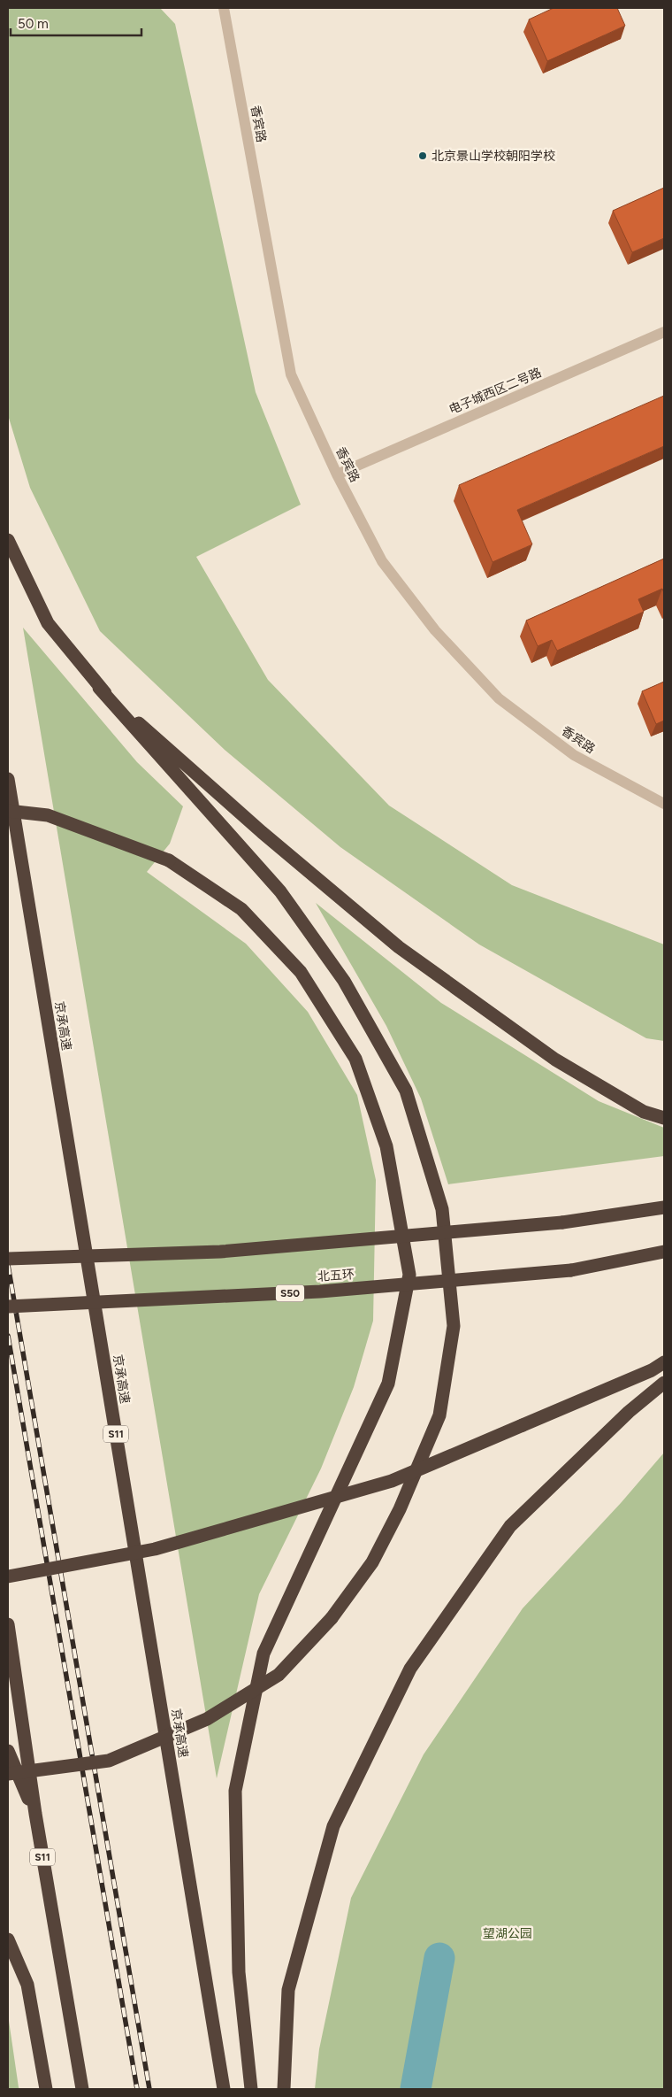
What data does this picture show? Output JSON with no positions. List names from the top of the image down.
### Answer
{
  "streets": {
    "highway": [
      "京承高速",
      "北五环",
      "S50",
      "S11"
    ],
    "street": ["香宾路", "电子城西区二号路"]
  },
  "crossings": [
    ["香宾路", "电子城西区二号路"]
  ],
  "parks": ["望湖公园"],
  "places": ["北京景山学校朝阳学校"],
  "scale_bar": "50 m"
}
